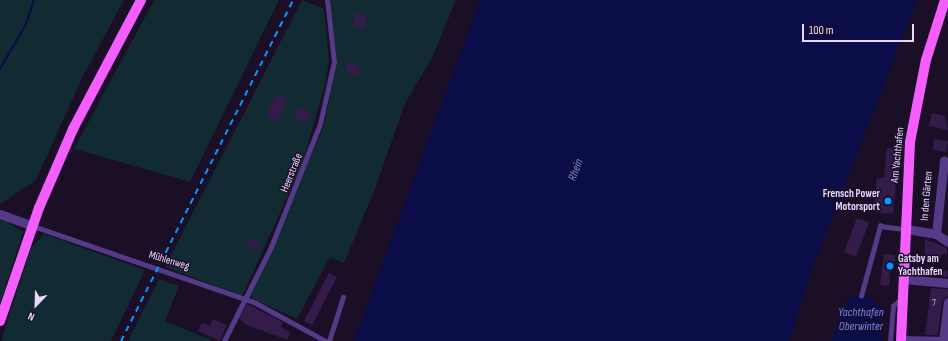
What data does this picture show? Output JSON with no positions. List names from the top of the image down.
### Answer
{
  "streets": {
    "main road": ["Am Yachthafen"],
    "street": ["In den Gärten", "Mühlenweg"],
    "lane": ["Heerstraße"]
  },
  "crossings": [
    ["Heerstraße", "Mühlenweg"]
  ],
  "water": ["Rhein", "Yachthafen Oberwinter"],
  "places": ["Frensch Power Motorsport", "Gatsby am Yachthafen"],
  "house_numbers": ["7"],
  "scale_bar": "100 m",
  "north": "bottom left"
}
